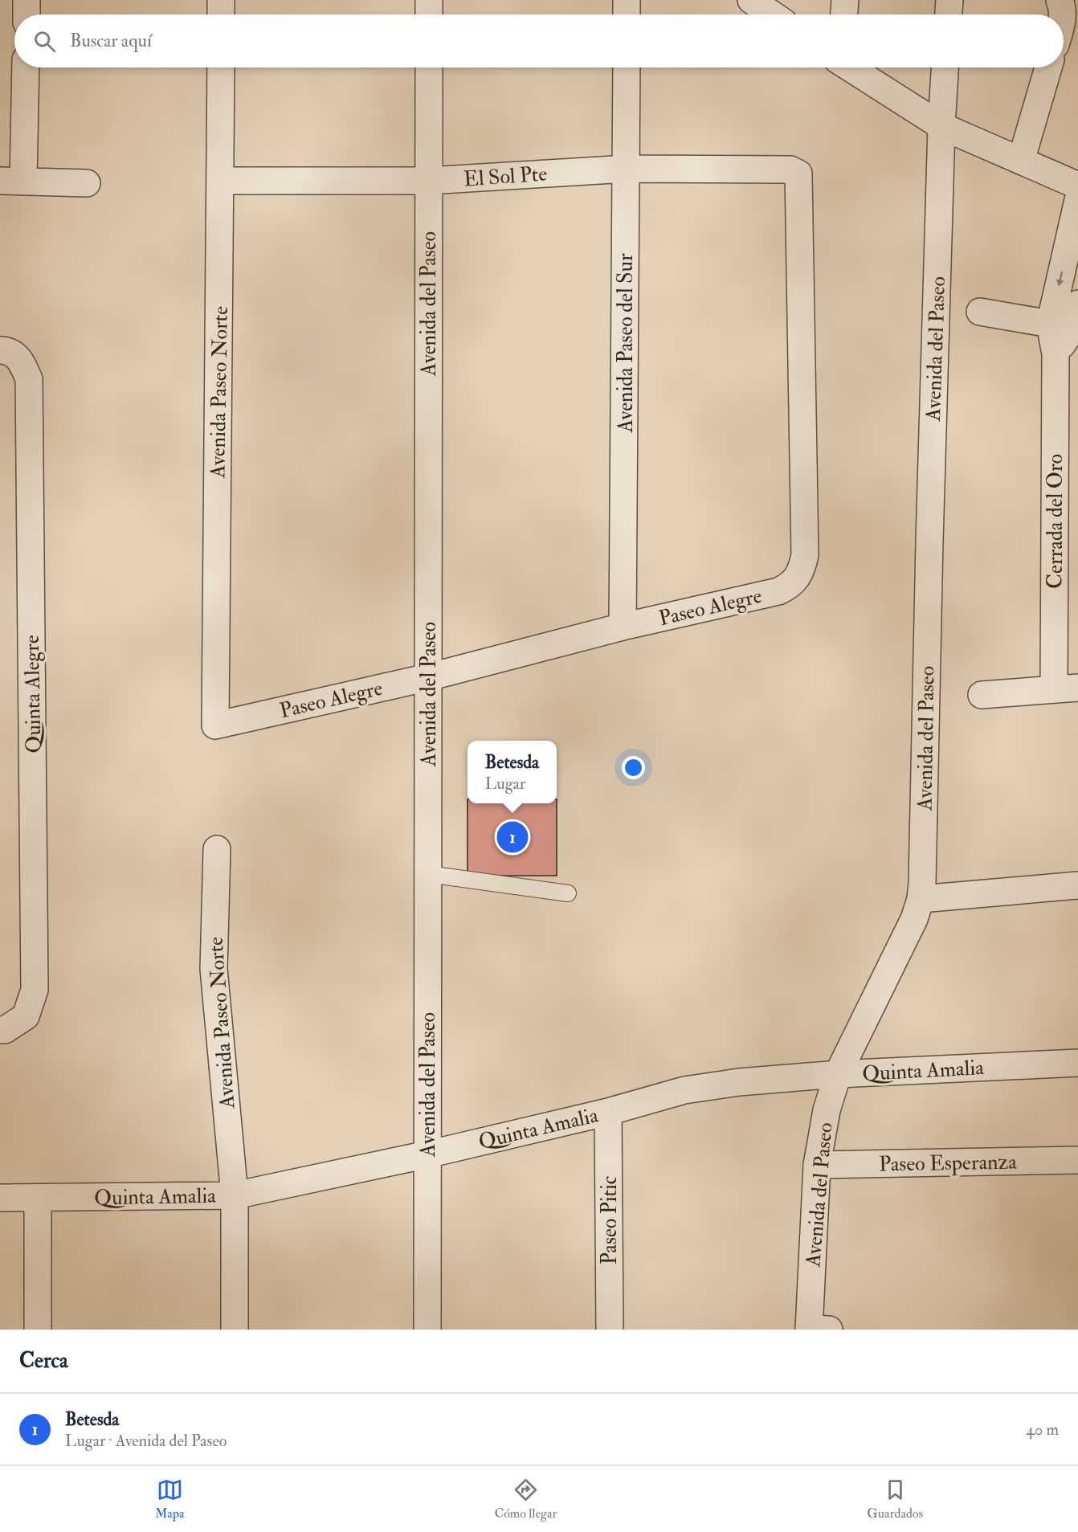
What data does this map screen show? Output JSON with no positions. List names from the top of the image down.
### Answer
{
  "streets": {
    "street": [
      "El Sol Pte",
      "Avenida del Paseo",
      "Avenida Paseo del Sur",
      "Avenida Paseo Norte",
      "Cerrada del Oro",
      "Paseo Alegre",
      "Quinta Alegre",
      "Quinta Amalia",
      "Paseo Esperanza",
      "Paseo Pitic"
    ]
  },
  "crossings": [
    ["El Sol Pte", "Avenida del Paseo"],
    ["El Sol Pte", "Avenida Paseo del Sur"],
    ["El Sol Pte", "Avenida Paseo Norte"],
    ["El Sol Pte", "Paseo Alegre"],
    ["Avenida del Paseo", "Paseo Alegre"],
    ["Avenida del Paseo", "Quinta Amalia"],
    ["Avenida del Paseo", "Paseo Esperanza"],
    ["Avenida Paseo del Sur", "Paseo Alegre"],
    ["Avenida Paseo Norte", "Paseo Alegre"],
    ["Avenida Paseo Norte", "Quinta Amalia"],
    ["Quinta Amalia", "Paseo Pitic"]
  ],
  "page": {
    "search": "Buscar aquí",
    "popup": ["Betesda", "Lugar"],
    "pins": "1",
    "heading": "Cerca",
    "list": [
      {
        "mark": "1",
        "name": "Betesda",
        "note": "Lugar · Avenida del Paseo",
        "value": "40 m"
      }
    ],
    "nav": ["Mapa", "Cómo llegar", "Guardados"]
  }
}
